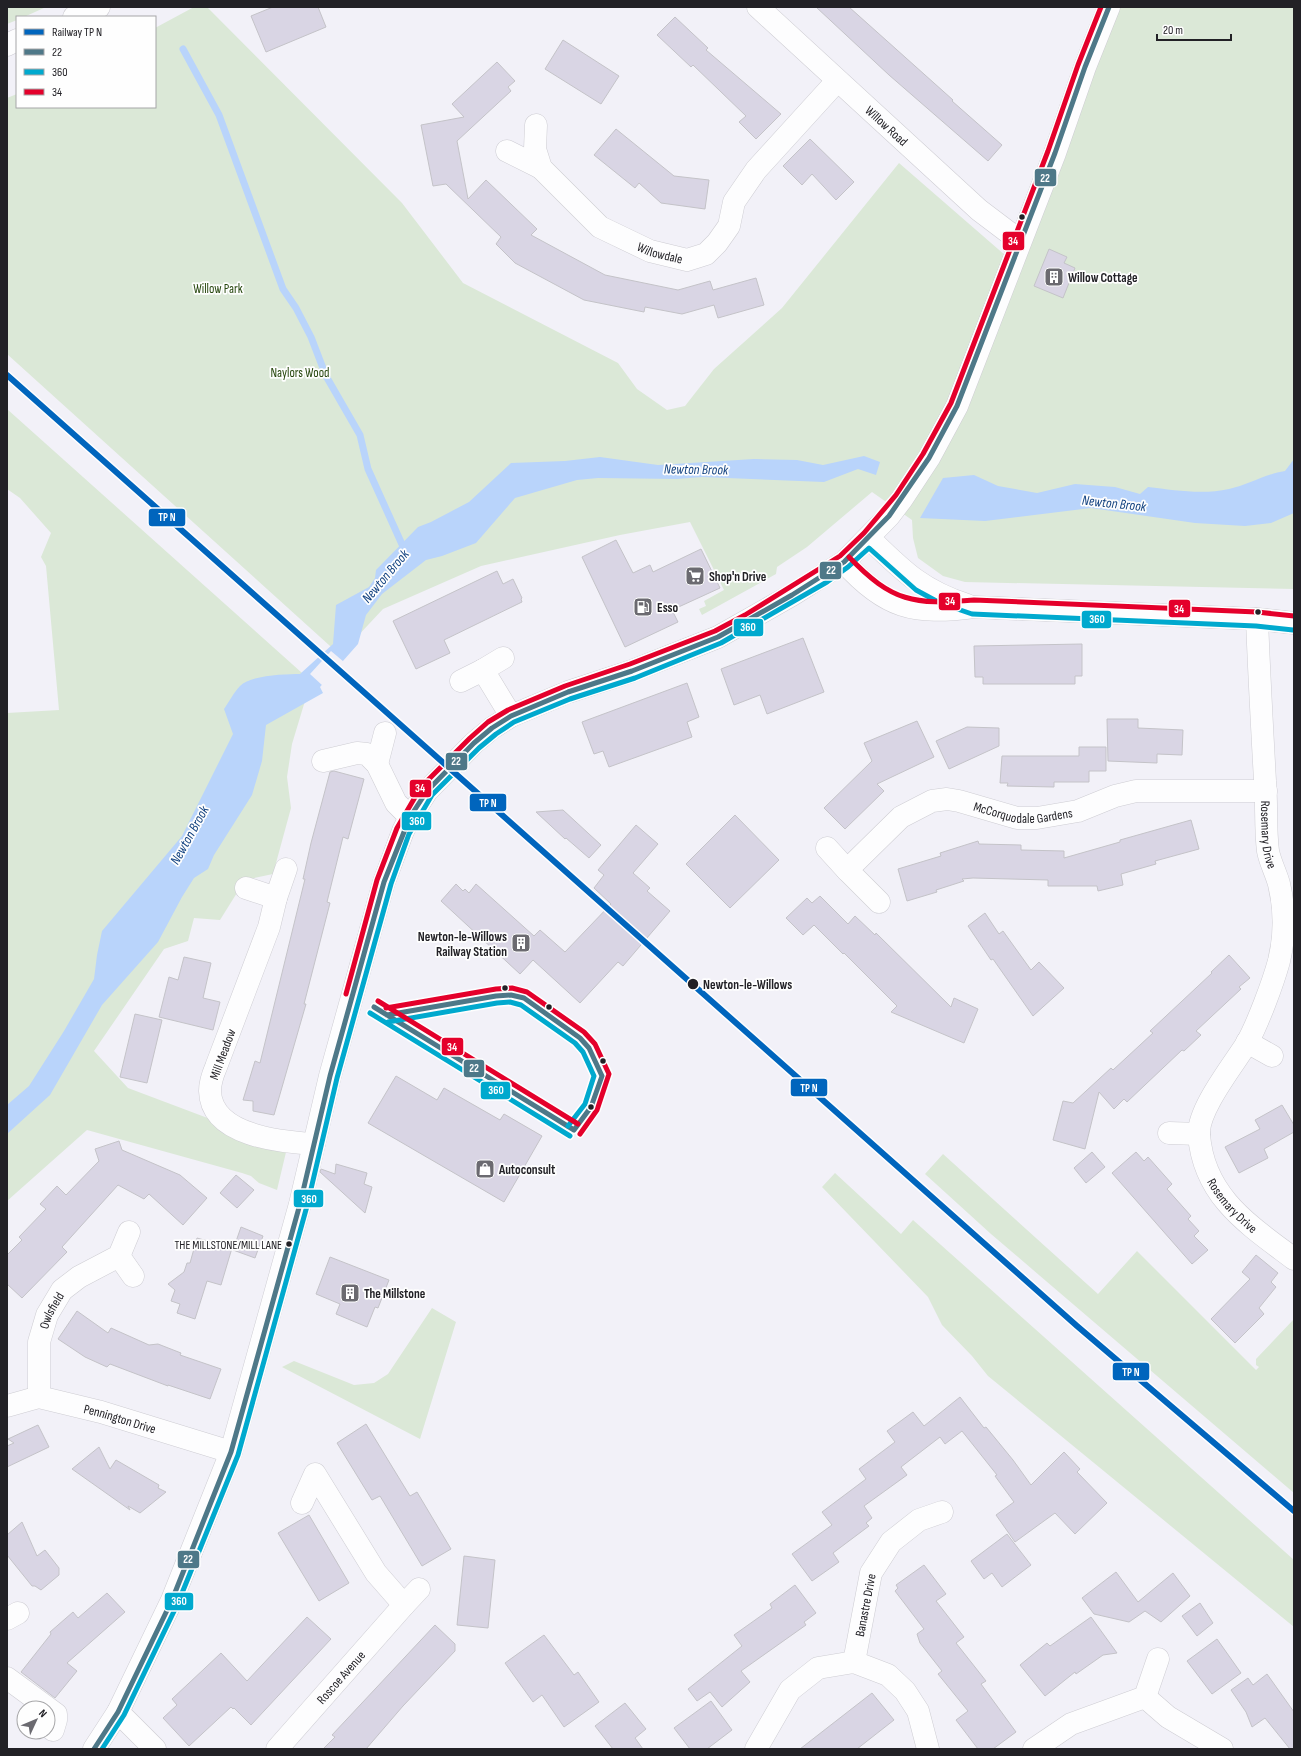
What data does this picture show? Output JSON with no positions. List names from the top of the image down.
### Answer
{
  "streets": {
    "street": [
      "Willow Road",
      "Willowdale",
      "McCorquodale Gardens",
      "Rosemary Drive",
      "Mill Meadow",
      "Owlsfield",
      "Pennington Drive",
      "Banastre Drive",
      "Roscoe Avenue"
    ]
  },
  "crossings": [
    ["Willow Road", "Willowdale"],
    ["McCorquodale Gardens", "Rosemary Drive"],
    ["Owlsfield", "Pennington Drive"]
  ],
  "water": ["Newton Brook"],
  "parks": ["Willow Park", "Naylors Wood"],
  "places": {
    "building": ["Willow Cottage", "Newton-le-Willows Railway Station", "The Millstone"],
    "supermarket": ["Shop'n Drive"],
    "fuel station": ["Esso"],
    "other": ["Newton-le-Willows", "THE MILLSTONE/MILL LANE"],
    "shop": ["Autoconsult"]
  },
  "lines": ["transit line 22", "transit line 34", "transit line 360"],
  "legend": [
    "Railway TP N",
    "22",
    "360",
    "34"
  ],
  "scale_bar": "20 m",
  "north": "top right"
}
